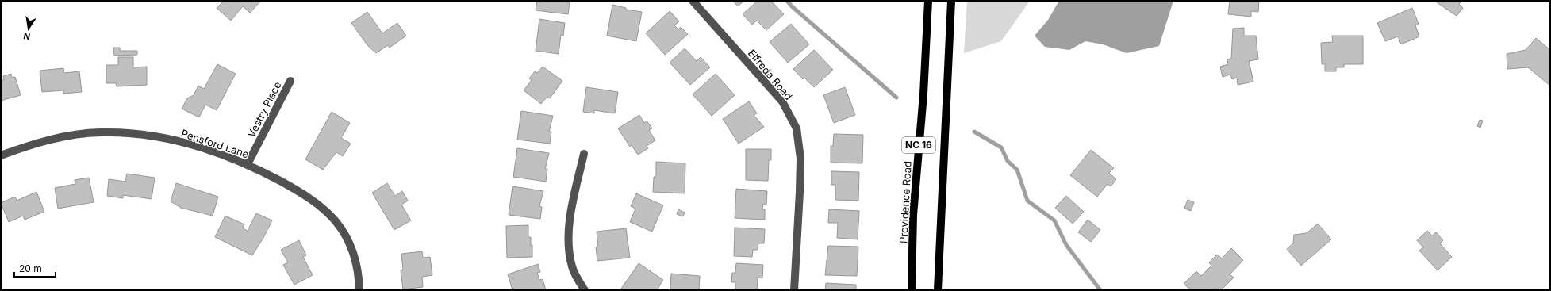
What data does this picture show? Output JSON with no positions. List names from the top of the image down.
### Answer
{
  "streets": {
    "main road": ["NC 16", "Providence Road"],
    "street": ["Elfreda Road", "Vestry Place", "Pensford Lane"]
  },
  "crossings": [
    ["Vestry Place", "Pensford Lane"]
  ],
  "scale_bar": "20 m",
  "north": "bottom"
}
